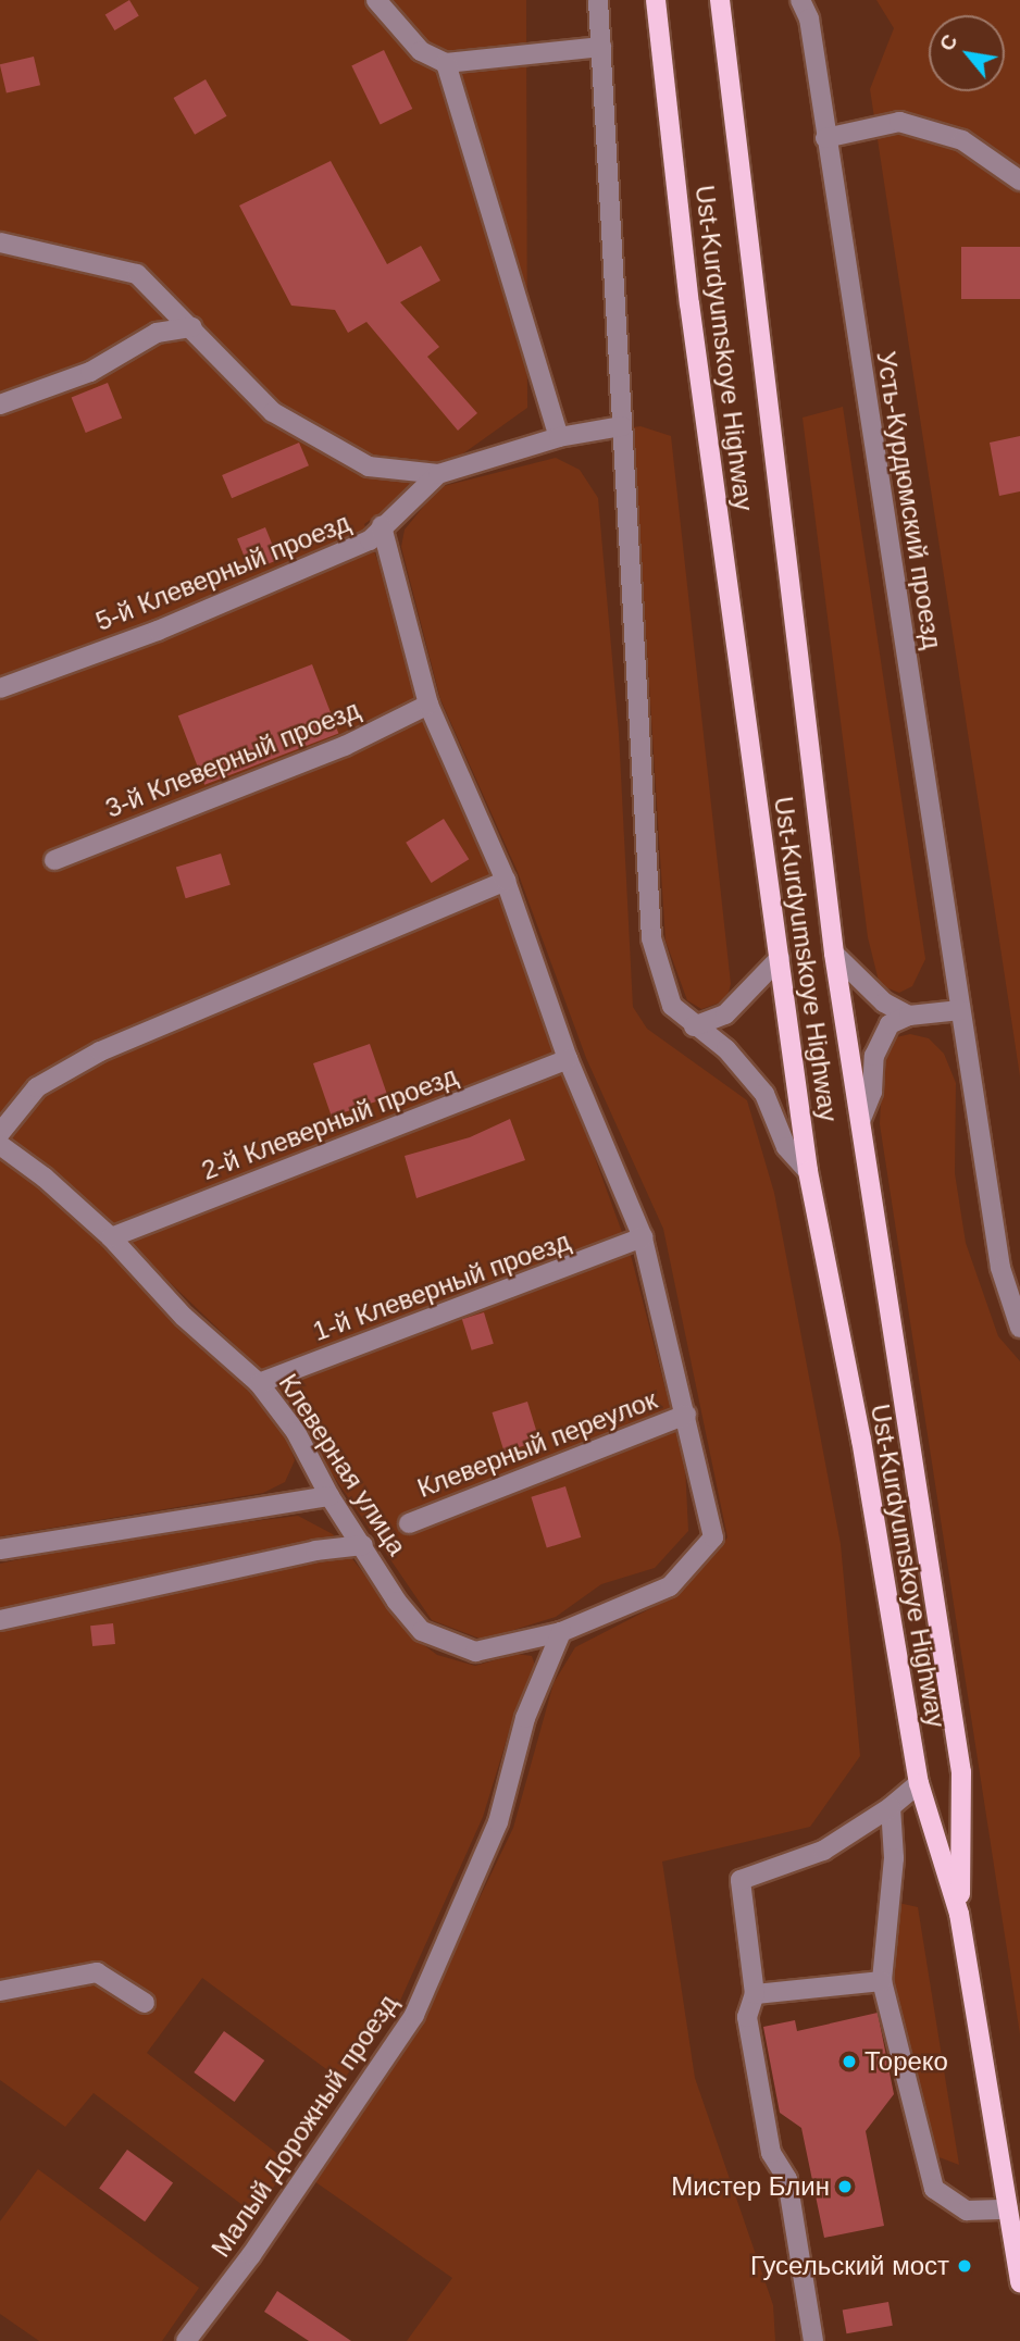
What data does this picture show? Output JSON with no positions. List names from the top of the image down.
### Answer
{
  "streets": {
    "main road": ["Ust-Kurdyumskoye Highway"],
    "street": [
      "Усть-Курдюмский проезд",
      "5-й Клеверный проезд",
      "3-й Клеверный проезд",
      "2-й Клеверный проезд",
      "1-й Клеверный проезд",
      "Клеверный переулок",
      "Клеверная улица",
      "Малый Дорожный проезд"
    ]
  },
  "crossings": [
    ["2-й Клеверный проезд", "Клеверная улица"],
    ["1-й Клеверный проезд", "Клеверная улица"],
    ["Клеверный переулок", "Клеверная улица"],
    ["Клеверная улица", "Малый Дорожный проезд"]
  ],
  "places": ["Тореко", "Мистер Блин", "Гусельский мост"],
  "north": "top left"
}
